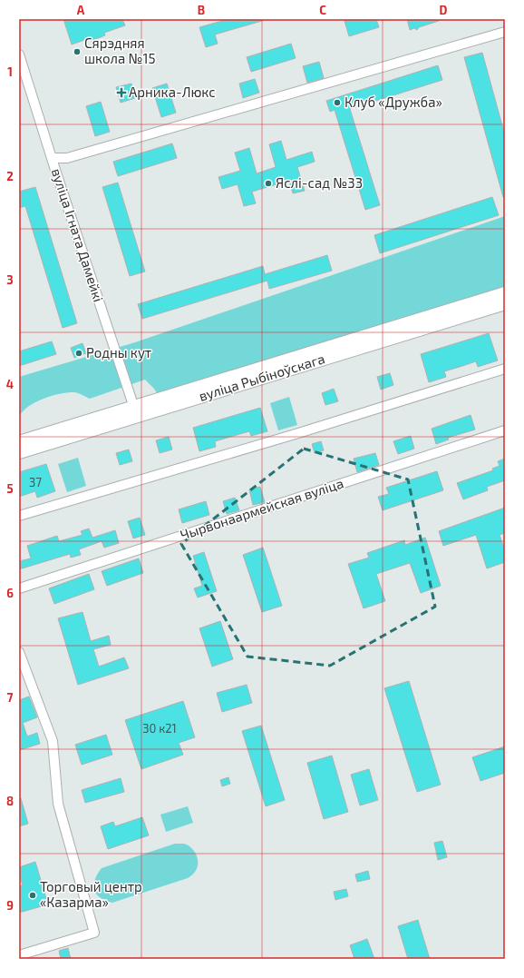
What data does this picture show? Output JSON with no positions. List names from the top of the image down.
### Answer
{
  "streets": {
    "main road": ["вуліца Рыбіноўскага"],
    "street": ["вуліца Ігната Дамейкі", "Чырвонаармейская вуліца"]
  },
  "crossings": [
    ["вуліца Ігната Дамейкі", "вуліца Рыбіноўскага"]
  ],
  "places": {
    "other": [
      "Сярэдняя школа №15",
      "Клуб «Дружба»",
      "Яслі-сад №33",
      "Родны кут",
      "Торговый центр «Казарма»"
    ],
    "health": ["Арника-Люкс"]
  },
  "house_numbers": ["37", "30 к21"],
  "grid": {
    "columns": [
      "A",
      "B",
      "C",
      "D"
    ],
    "rows": [
      "1",
      "2",
      "3",
      "4",
      "5",
      "6",
      "7",
      "8",
      "9"
    ]
  }
}
